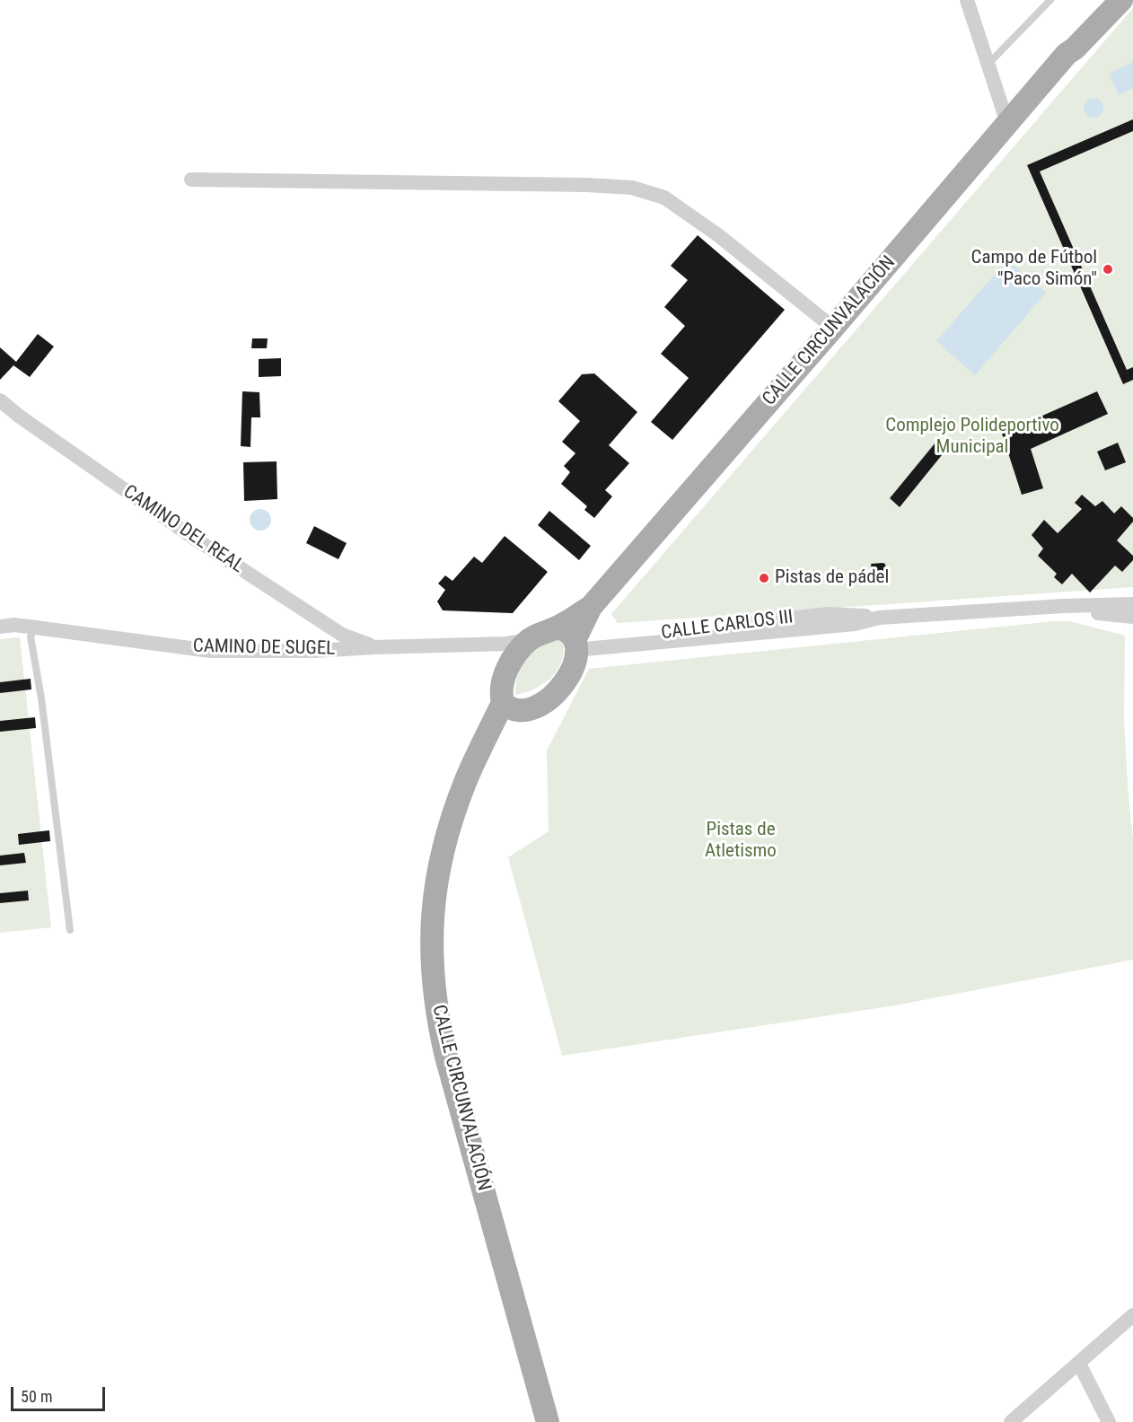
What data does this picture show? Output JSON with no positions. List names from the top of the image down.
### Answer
{
  "streets": {
    "main road": ["CALLE CIRCUNVALACIÓN"],
    "street": ["CAMINO DEL REAL", "CALLE CARLOS III", "CAMINO DE SUGEL"]
  },
  "crossings": [
    ["CALLE CIRCUNVALACIÓN", "CALLE CARLOS III"],
    ["CALLE CIRCUNVALACIÓN", "CAMINO DE SUGEL"],
    ["CAMINO DEL REAL", "CAMINO DE SUGEL"],
    ["CALLE CARLOS III", "CAMINO DE SUGEL"]
  ],
  "parks": ["Complejo Polideportivo Municipal", "Pistas de Atletismo"],
  "places": ["Campo de Fútbol \"Paco Simón\"", "Pistas de pádel"],
  "scale_bar": "50 m"
}
